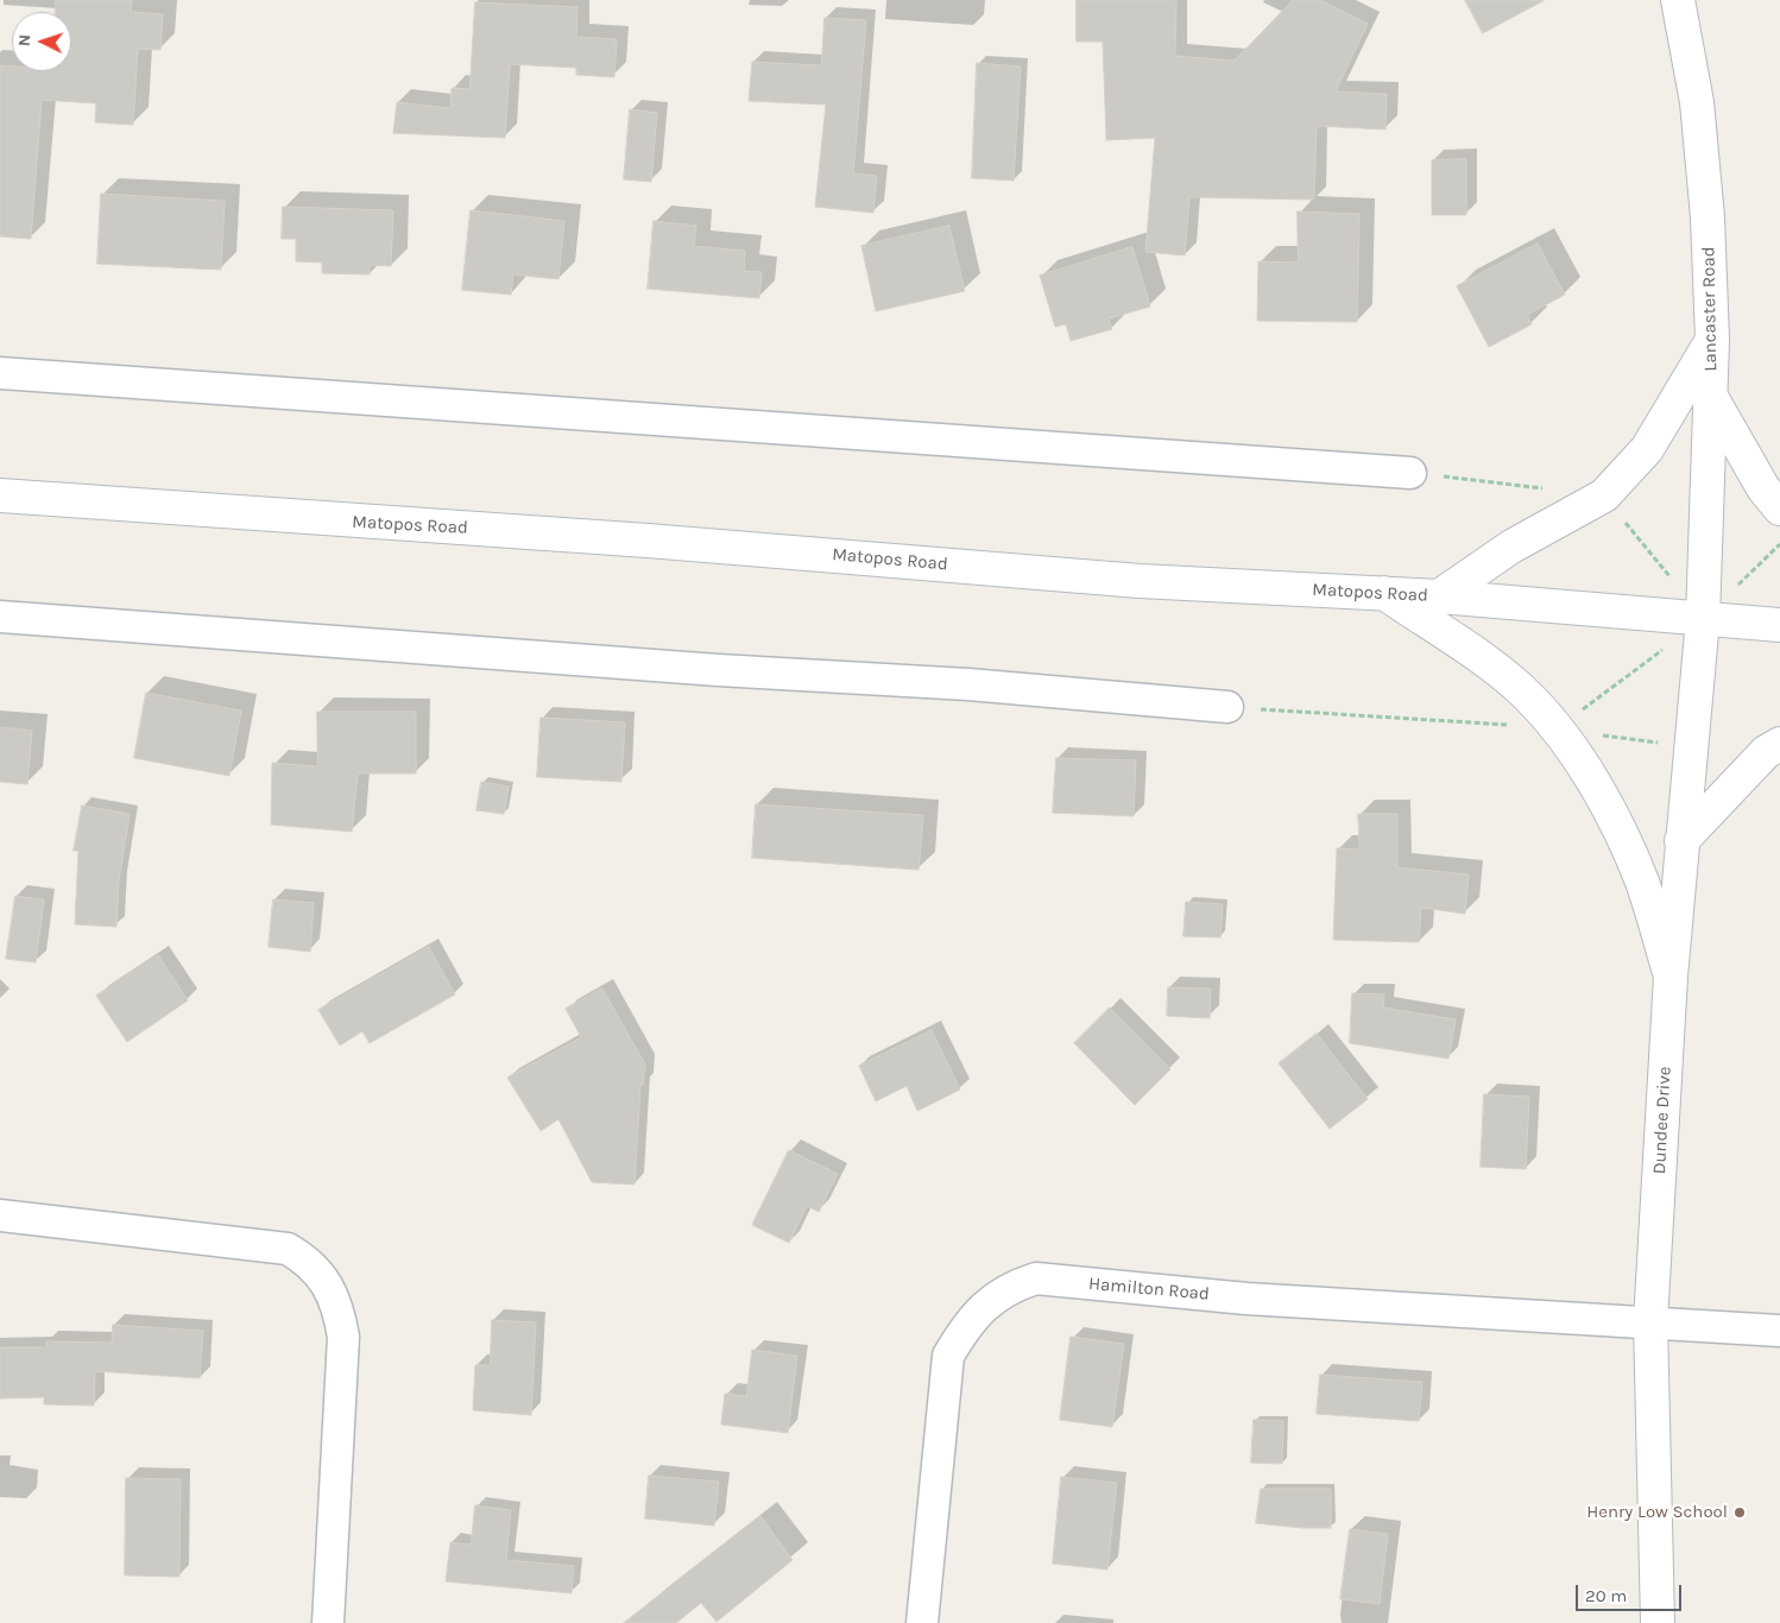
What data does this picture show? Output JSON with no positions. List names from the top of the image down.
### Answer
{
  "streets": {
    "main road": ["Lancaster Road", "Matopos Road", "Dundee Drive"],
    "street": ["Hamilton Road"]
  },
  "crossings": [
    ["Lancaster Road", "Matopos Road"],
    ["Lancaster Road", "Dundee Drive"],
    ["Matopos Road", "Dundee Drive"],
    ["Dundee Drive", "Hamilton Road"]
  ],
  "places": ["Henry Low School"],
  "scale_bar": "20 m",
  "north": "left"
}
